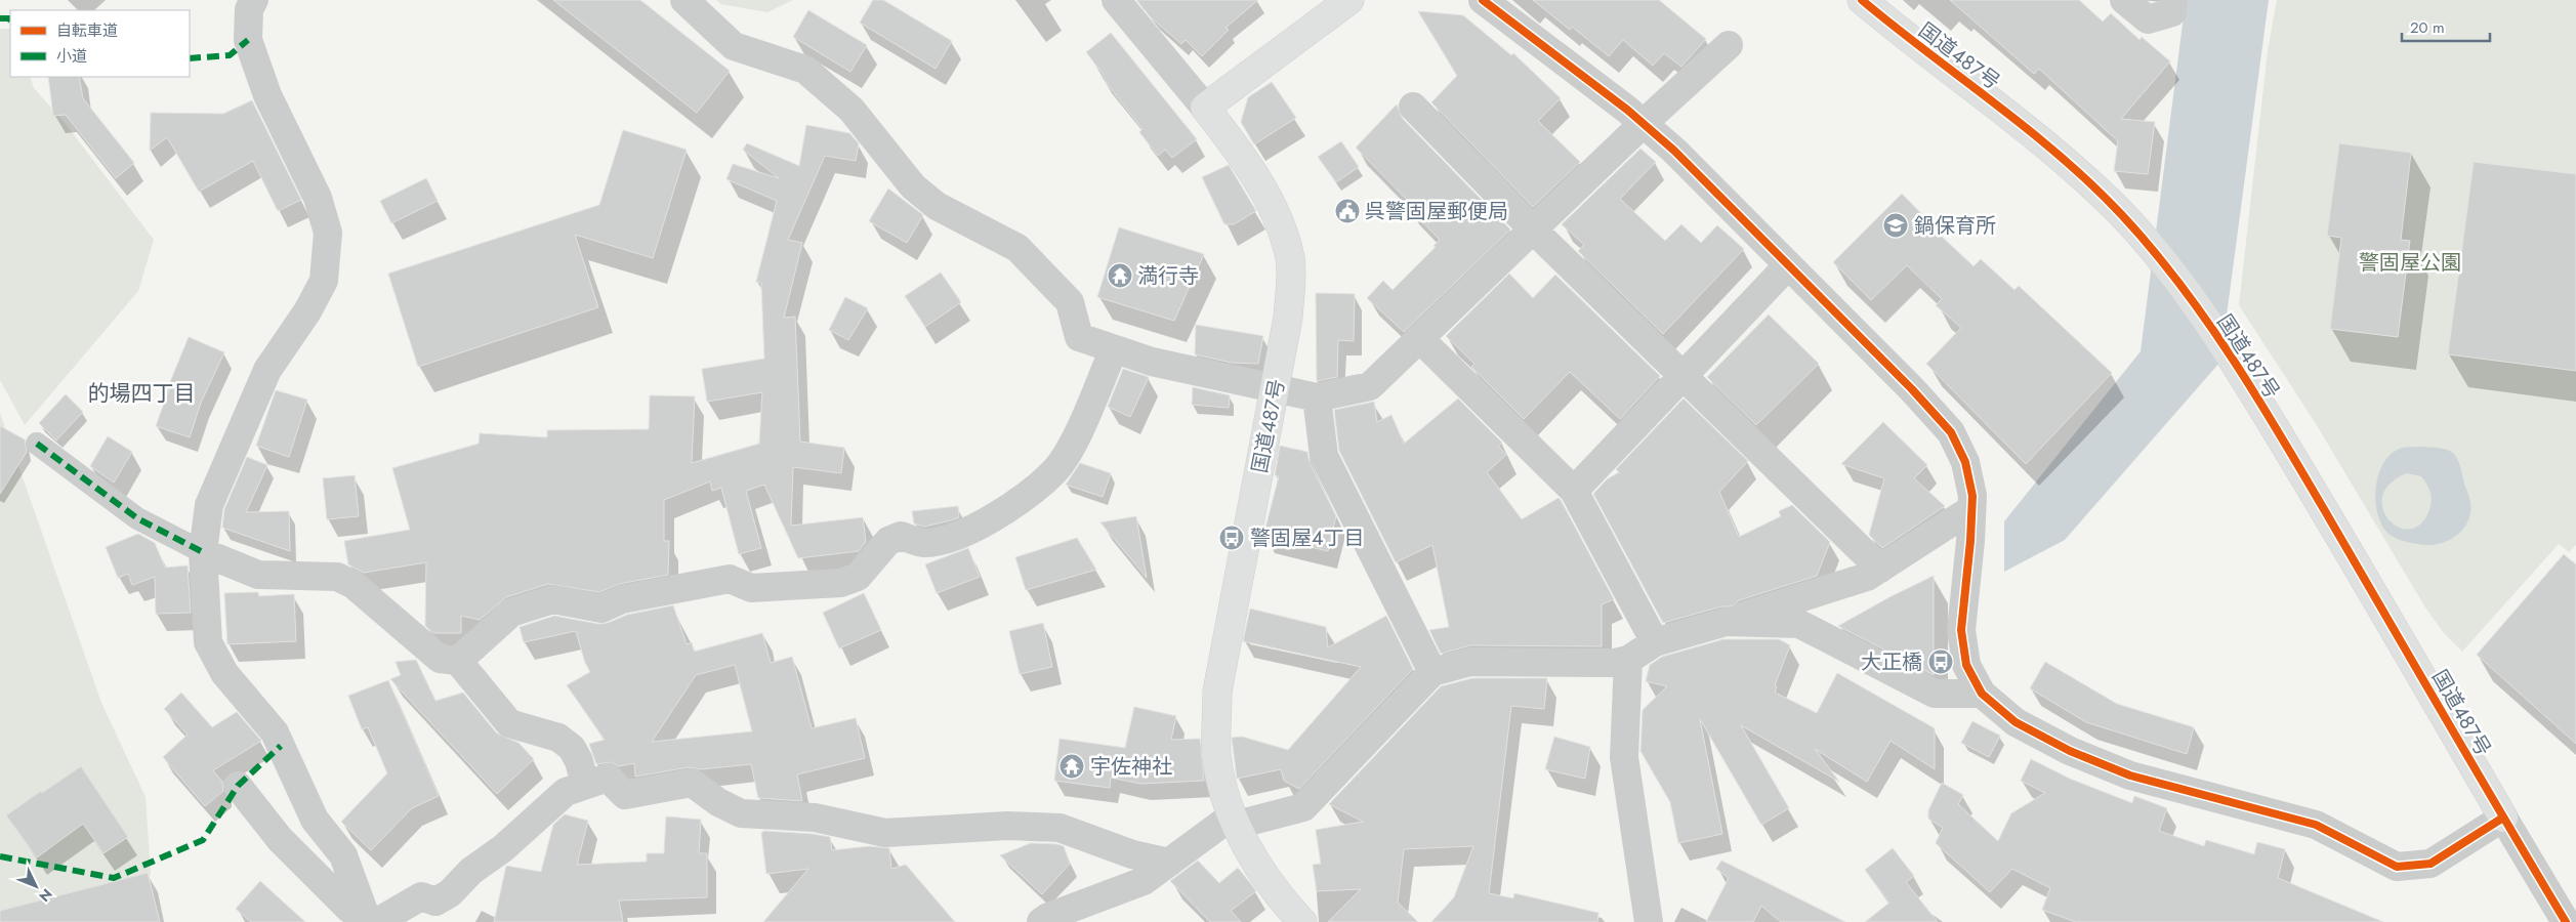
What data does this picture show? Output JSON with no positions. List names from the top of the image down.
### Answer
{
  "streets": {
    "highway": ["国道487号"]
  },
  "districts": ["的場四丁目"],
  "parks": ["警固屋公園"],
  "places": {
    "public building": ["呉警固屋郵便局"],
    "school or university": ["鍋保育所"],
    "temple": ["満行寺", "宇佐神社"],
    "bus stop": ["警固屋４丁目", "大正橋"]
  },
  "legend": ["自転車道", "小道"],
  "scale_bar": "20 m",
  "north": "bottom right"
}
